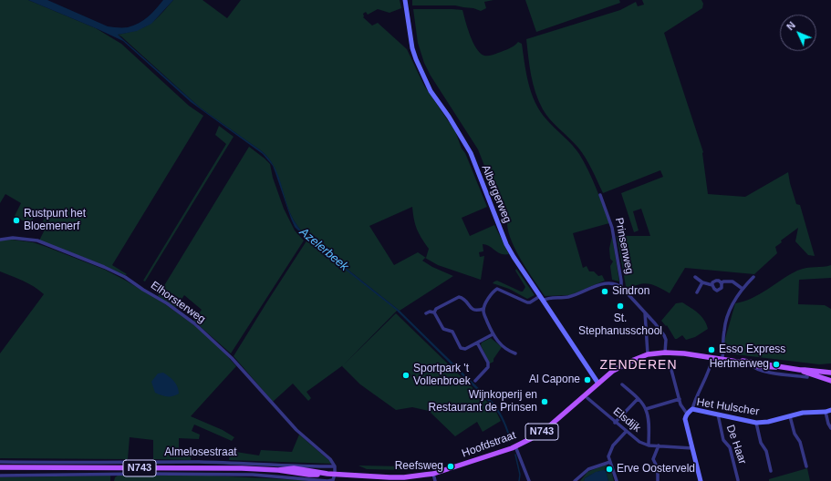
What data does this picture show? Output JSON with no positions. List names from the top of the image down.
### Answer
{
  "streets": {
    "main road": [
      "Albergerweg",
      "Het Hulscher",
      "N743",
      "Hoofdstraat",
      "Almelosestraat"
    ],
    "street": [
      "Prinsenweg",
      "Elhorsterweg",
      "Elsdijk",
      "De Haar"
    ]
  },
  "crossings": [
    ["Albergerweg", "Prinsenweg"],
    ["Albergerweg", "Hoofdstraat"],
    ["Elhorsterweg", "Almelosestraat"],
    ["Het Hulscher", "De Haar"],
    ["Hoofdstraat", "Almelosestraat"]
  ],
  "districts": ["ZENDEREN"],
  "water": ["Azelerbeek"],
  "places": [
    "Rustpunt het Bloemenerf",
    "Sindron",
    "St. Stephanusschool",
    "Esso Express",
    "Hertmerweg",
    "Sportpark 't Vollenbroek",
    "Al Capone",
    "Wijnkoperij en Restaurant de Prinsen",
    "Reefsweg",
    "Erve Oosterveld"
  ],
  "north": "top left"
}
